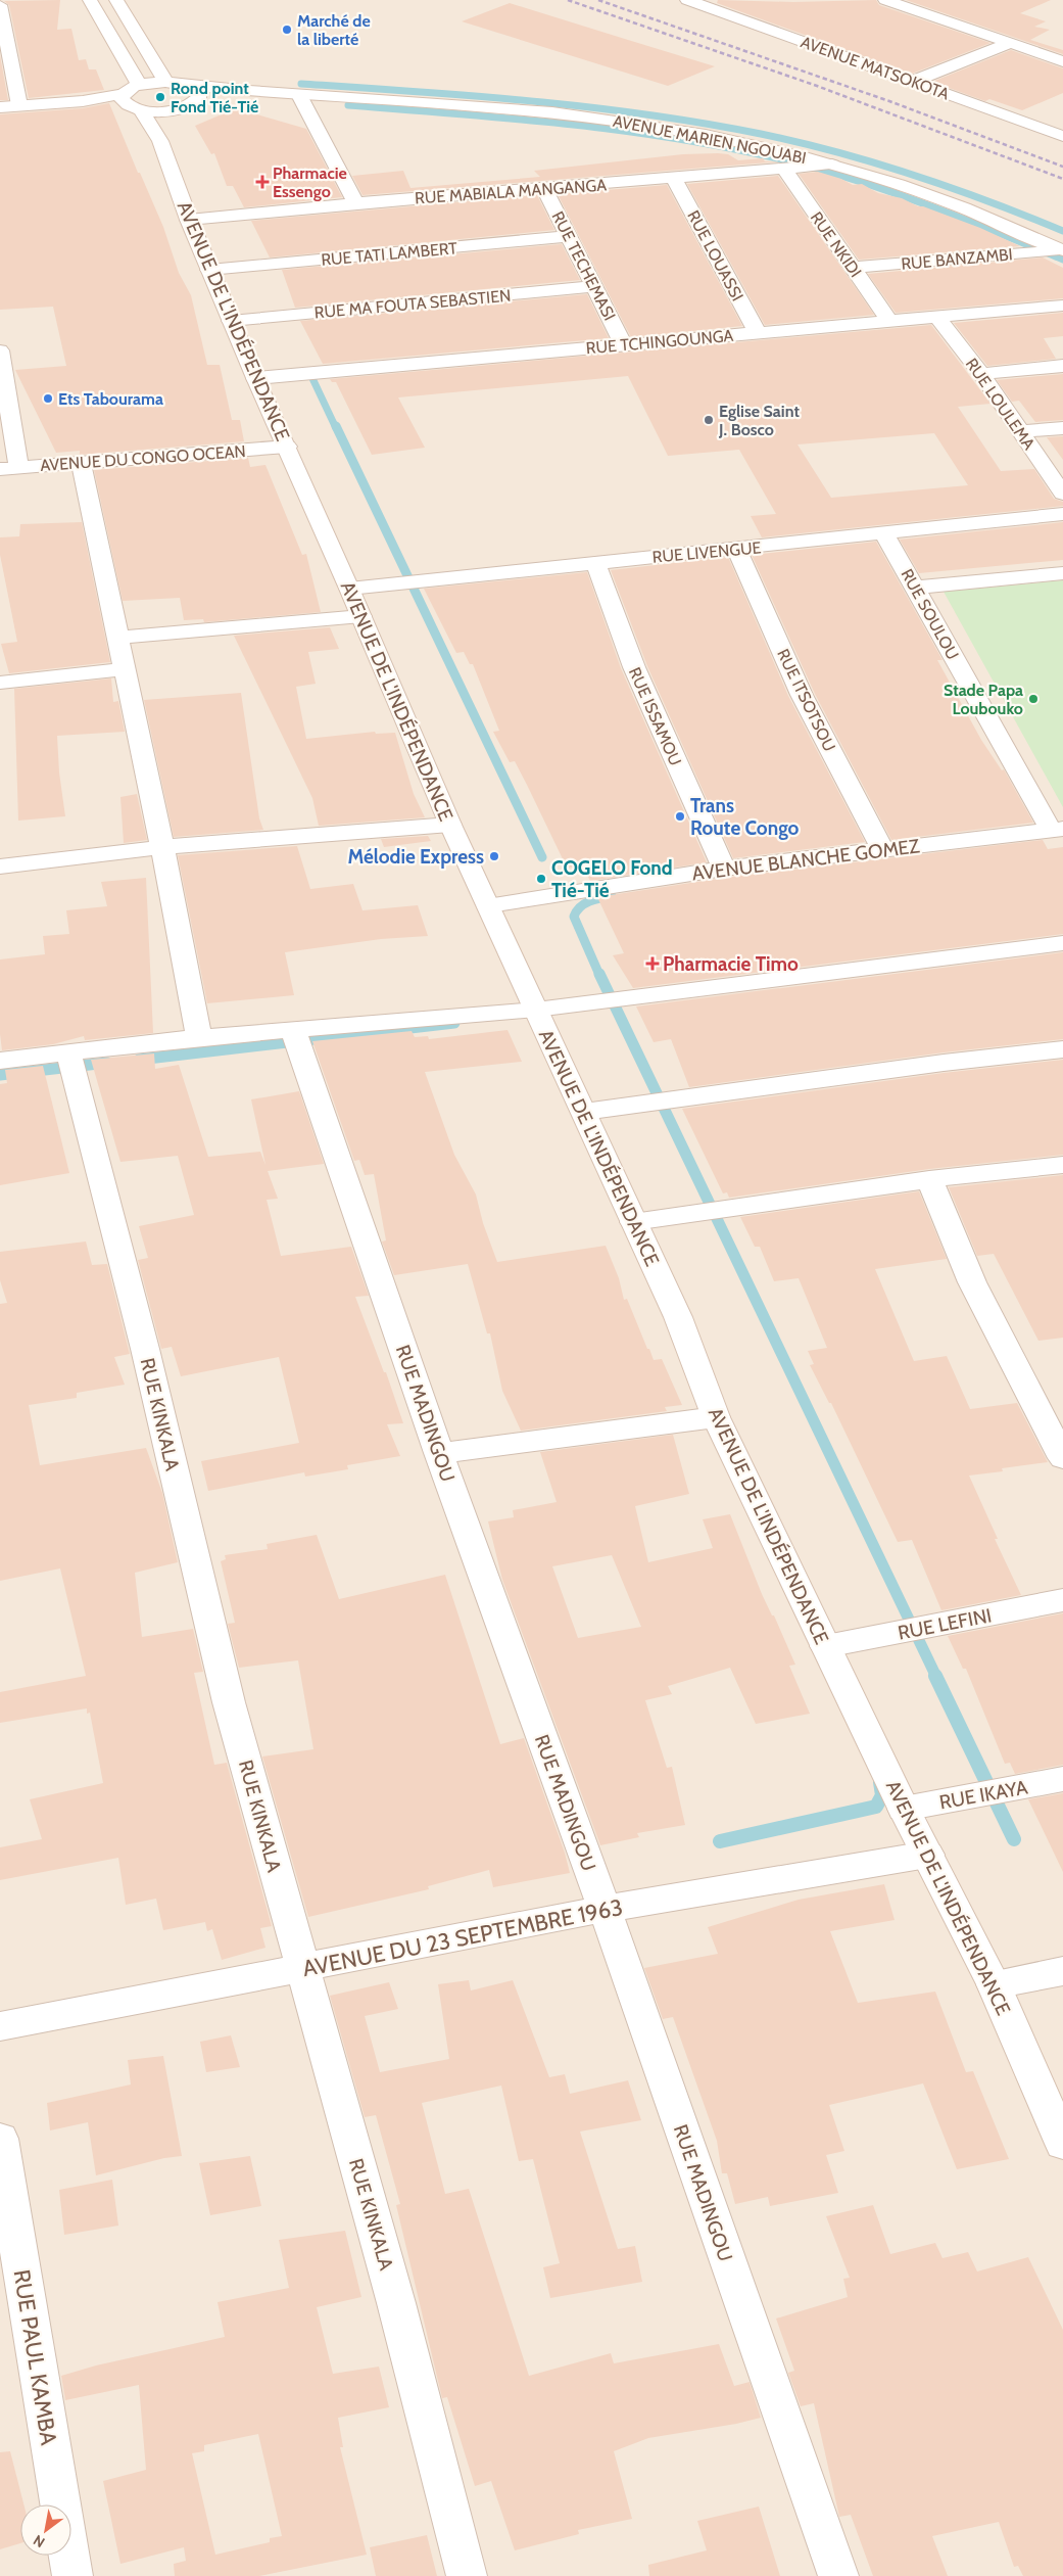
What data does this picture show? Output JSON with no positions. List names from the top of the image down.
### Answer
{
  "streets": {
    "street": [
      "AVENUE MATSOKOTA",
      "AVENUE MARIEN NGOUABI",
      "RUE MABIALA MANGANGA",
      "RUE NKIDI",
      "RUE TATI LAMBERT",
      "RUE LOUASSI",
      "RUE BANZAMBI",
      "RUE TECHEMASI",
      "RUE MA FOUTA SEBASTIEN",
      "AVENUE DE L'INDÉPENDANCE",
      "RUE TCHINGOUNGA",
      "RUE LOULEMA",
      "AVENUE DU CONGO OCEAN",
      "RUE LIVENGUE",
      "RUE SOULOU",
      "RUE ITSOTSOU",
      "RUE ISSAMOU",
      "AVENUE BLANCHE GOMEZ",
      "RUE MADINGOU",
      "RUE KINKALA",
      "RUE LEFINI",
      "RUE IKAYA",
      "AVENUE DU 23 SEPTEMBRE 1963",
      "RUE PAUL KAMBA"
    ]
  },
  "crossings": [
    ["AVENUE MARIEN NGOUABI", "RUE MABIALA MANGANGA"],
    ["AVENUE MARIEN NGOUABI", "RUE BANZAMBI"],
    ["AVENUE MARIEN NGOUABI", "AVENUE DE L'INDÉPENDANCE"],
    ["RUE MABIALA MANGANGA", "RUE NKIDI"],
    ["RUE MABIALA MANGANGA", "RUE LOUASSI"],
    ["RUE MABIALA MANGANGA", "RUE TECHEMASI"],
    ["RUE MABIALA MANGANGA", "AVENUE DE L'INDÉPENDANCE"],
    ["RUE NKIDI", "RUE BANZAMBI"],
    ["RUE NKIDI", "RUE TCHINGOUNGA"],
    ["RUE TATI LAMBERT", "RUE TECHEMASI"],
    ["RUE TATI LAMBERT", "AVENUE DE L'INDÉPENDANCE"],
    ["RUE LOUASSI", "RUE TCHINGOUNGA"],
    ["RUE TECHEMASI", "RUE MA FOUTA SEBASTIEN"],
    ["RUE TECHEMASI", "RUE TCHINGOUNGA"],
    ["RUE MA FOUTA SEBASTIEN", "AVENUE DE L'INDÉPENDANCE"],
    ["AVENUE DE L'INDÉPENDANCE", "RUE TCHINGOUNGA"],
    ["AVENUE DE L'INDÉPENDANCE", "AVENUE DU CONGO OCEAN"],
    ["AVENUE DE L'INDÉPENDANCE", "RUE LIVENGUE"],
    ["AVENUE DE L'INDÉPENDANCE", "AVENUE BLANCHE GOMEZ"],
    ["AVENUE DE L'INDÉPENDANCE", "RUE LEFINI"],
    ["AVENUE DE L'INDÉPENDANCE", "RUE IKAYA"],
    ["AVENUE DE L'INDÉPENDANCE", "AVENUE DU 23 SEPTEMBRE 1963"],
    ["RUE TCHINGOUNGA", "RUE LOULEMA"],
    ["RUE LIVENGUE", "RUE SOULOU"],
    ["RUE LIVENGUE", "RUE ITSOTSOU"],
    ["RUE LIVENGUE", "RUE ISSAMOU"],
    ["RUE SOULOU", "AVENUE BLANCHE GOMEZ"],
    ["RUE ITSOTSOU", "AVENUE BLANCHE GOMEZ"],
    ["RUE ISSAMOU", "AVENUE BLANCHE GOMEZ"],
    ["RUE MADINGOU", "AVENUE DU 23 SEPTEMBRE 1963"],
    ["RUE KINKALA", "AVENUE DU 23 SEPTEMBRE 1963"]
  ],
  "places": {
    "other": [
      "Marché de la liberté",
      "Rond point Fond Tié-Tié",
      "Ets Tabourama",
      "Eglise Saint J. Bosco",
      "Stade Papa Loubouko",
      "Trans Route Congo",
      "Mélodie Express",
      "COGELO Fond Tié-Tié"
    ],
    "health": ["Pharmacie Essengo", "Pharmacie Timo"]
  },
  "north": "bottom left"
}
